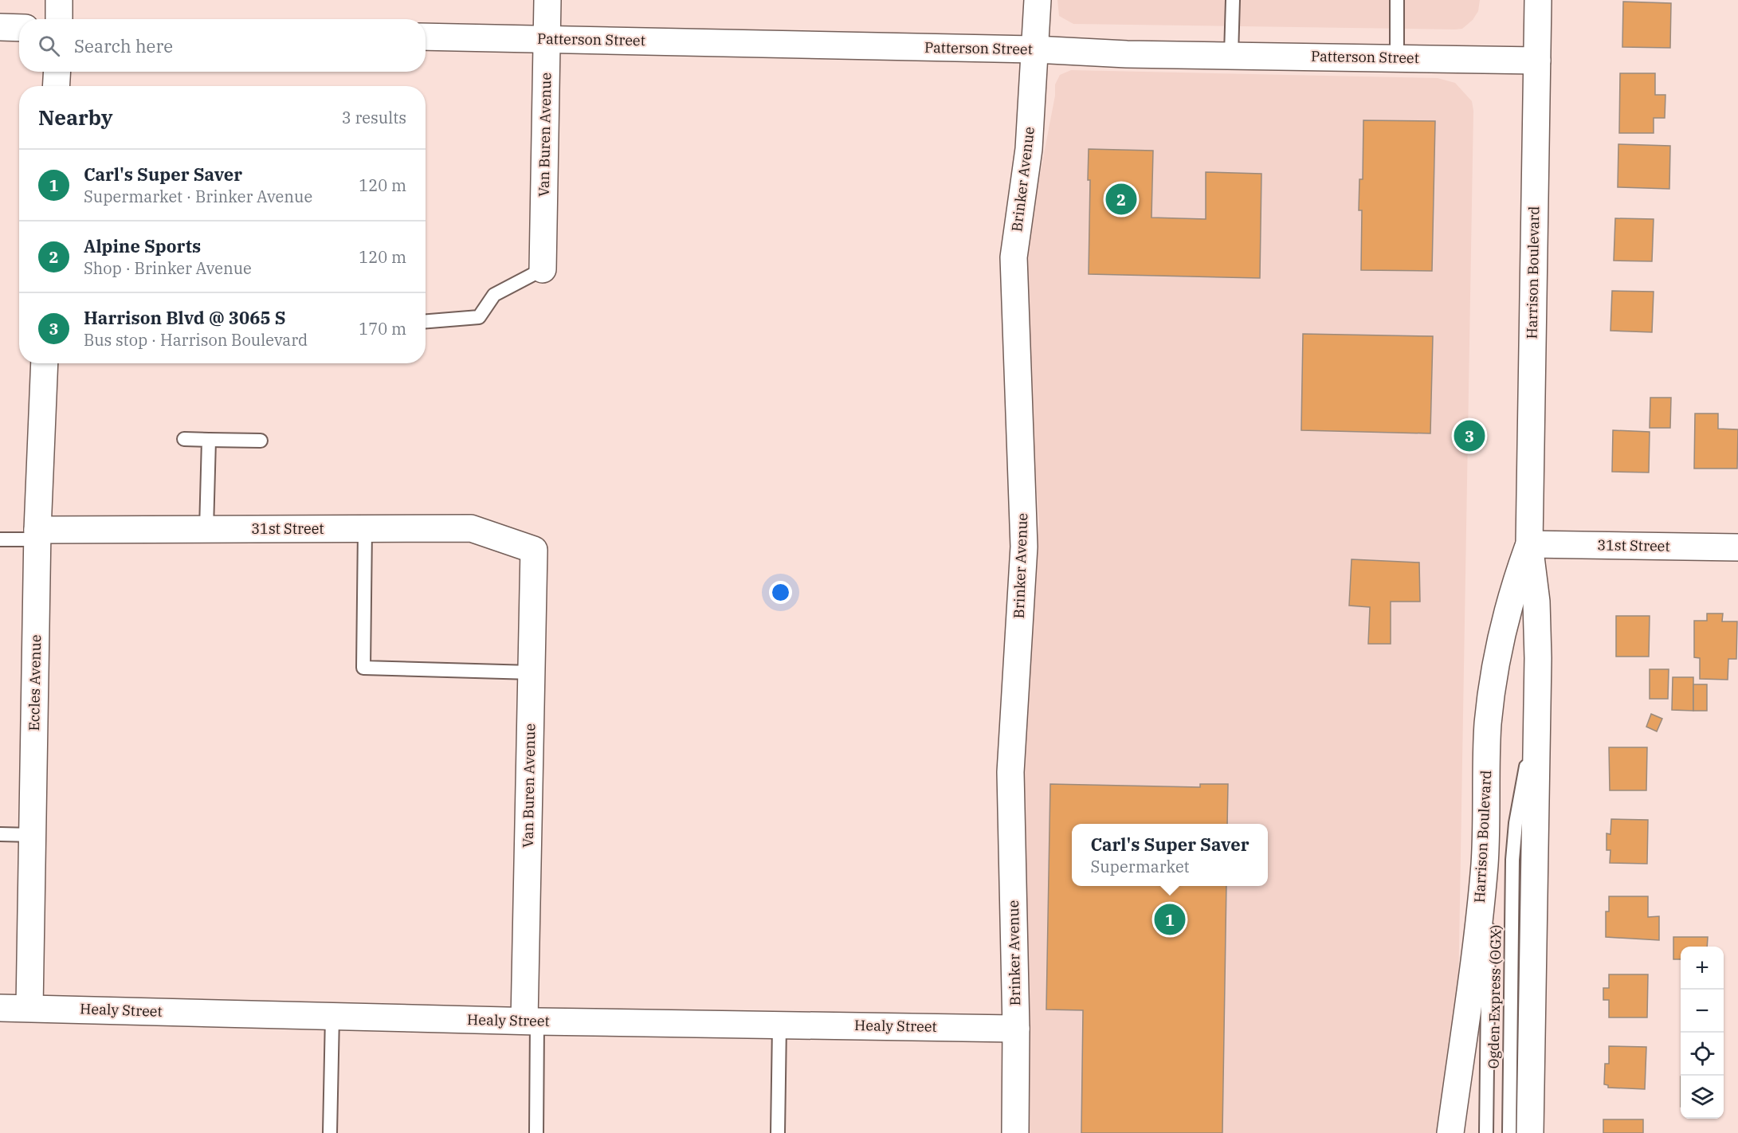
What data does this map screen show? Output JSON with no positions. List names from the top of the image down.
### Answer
{
  "streets": {
    "street": [
      "Patterson Street",
      "Van Buren Avenue",
      "Brinker Avenue",
      "Harrison Boulevard",
      "31st Street",
      "Eccles Avenue",
      "Healy Street"
    ],
    "lane": ["Ogden Express (OGX)"]
  },
  "crossings": [
    ["Patterson Street", "Van Buren Avenue"],
    ["Patterson Street", "Brinker Avenue"],
    ["Patterson Street", "Harrison Boulevard"],
    ["Van Buren Avenue", "31st Street"],
    ["Van Buren Avenue", "Healy Street"],
    ["Brinker Avenue", "Healy Street"],
    ["Harrison Boulevard", "31st Street"],
    ["Harrison Boulevard", "Ogden Express (OGX)"],
    ["31st Street", "Eccles Avenue"],
    ["Eccles Avenue", "Healy Street"]
  ],
  "page": {
    "search": "Search here",
    "heading": ["Nearby", "3 results"],
    "list": [
      {
        "mark": "1",
        "name": "Carl's Super Saver",
        "note": "Supermarket · Brinker Avenue",
        "value": "120 m"
      },
      {
        "mark": "2",
        "name": "Alpine Sports",
        "note": "Shop · Brinker Avenue",
        "value": "120 m"
      },
      {
        "mark": "3",
        "name": "Harrison Blvd @ 3065 S",
        "note": "Bus stop · Harrison Boulevard",
        "value": "170 m"
      }
    ],
    "pins": ["2", "3", "1"],
    "popup": ["Carl's Super Saver", "Supermarket"],
    "map_buttons": ["+", "−"]
  }
}
